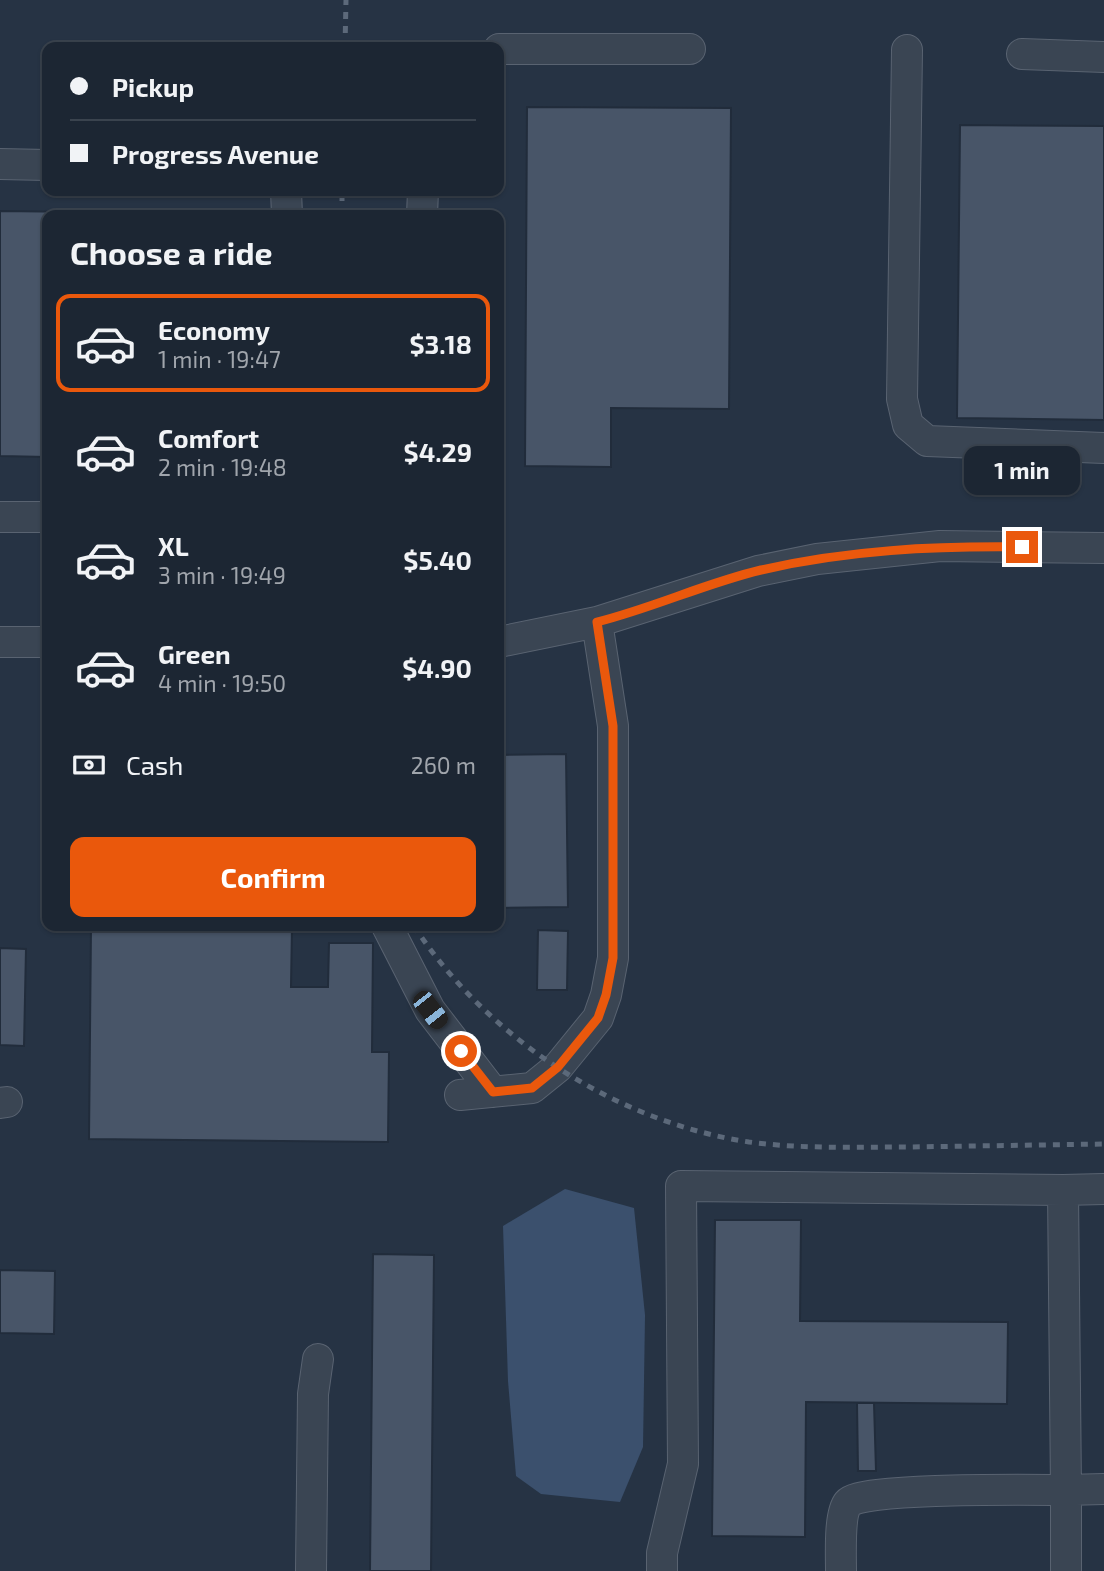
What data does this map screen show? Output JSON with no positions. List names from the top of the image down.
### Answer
{
  "page": {
    "banner": ["Pickup", "Progress Avenue"],
    "heading": "Choose a ride",
    "list": [
      {
        "name": "Economy",
        "note": "1 min · 19:47",
        "value": "$3.18"
      },
      {
        "name": "Comfort",
        "note": "2 min · 19:48",
        "value": "$4.29"
      },
      {
        "name": "XL",
        "note": "3 min · 19:49",
        "value": "$5.40"
      },
      {
        "name": "Green",
        "note": "4 min · 19:50",
        "value": "$4.90"
      }
    ],
    "bubble": "1 min",
    "pay": ["Cash", "260 m"],
    "buttons": "Confirm"
  }
}
